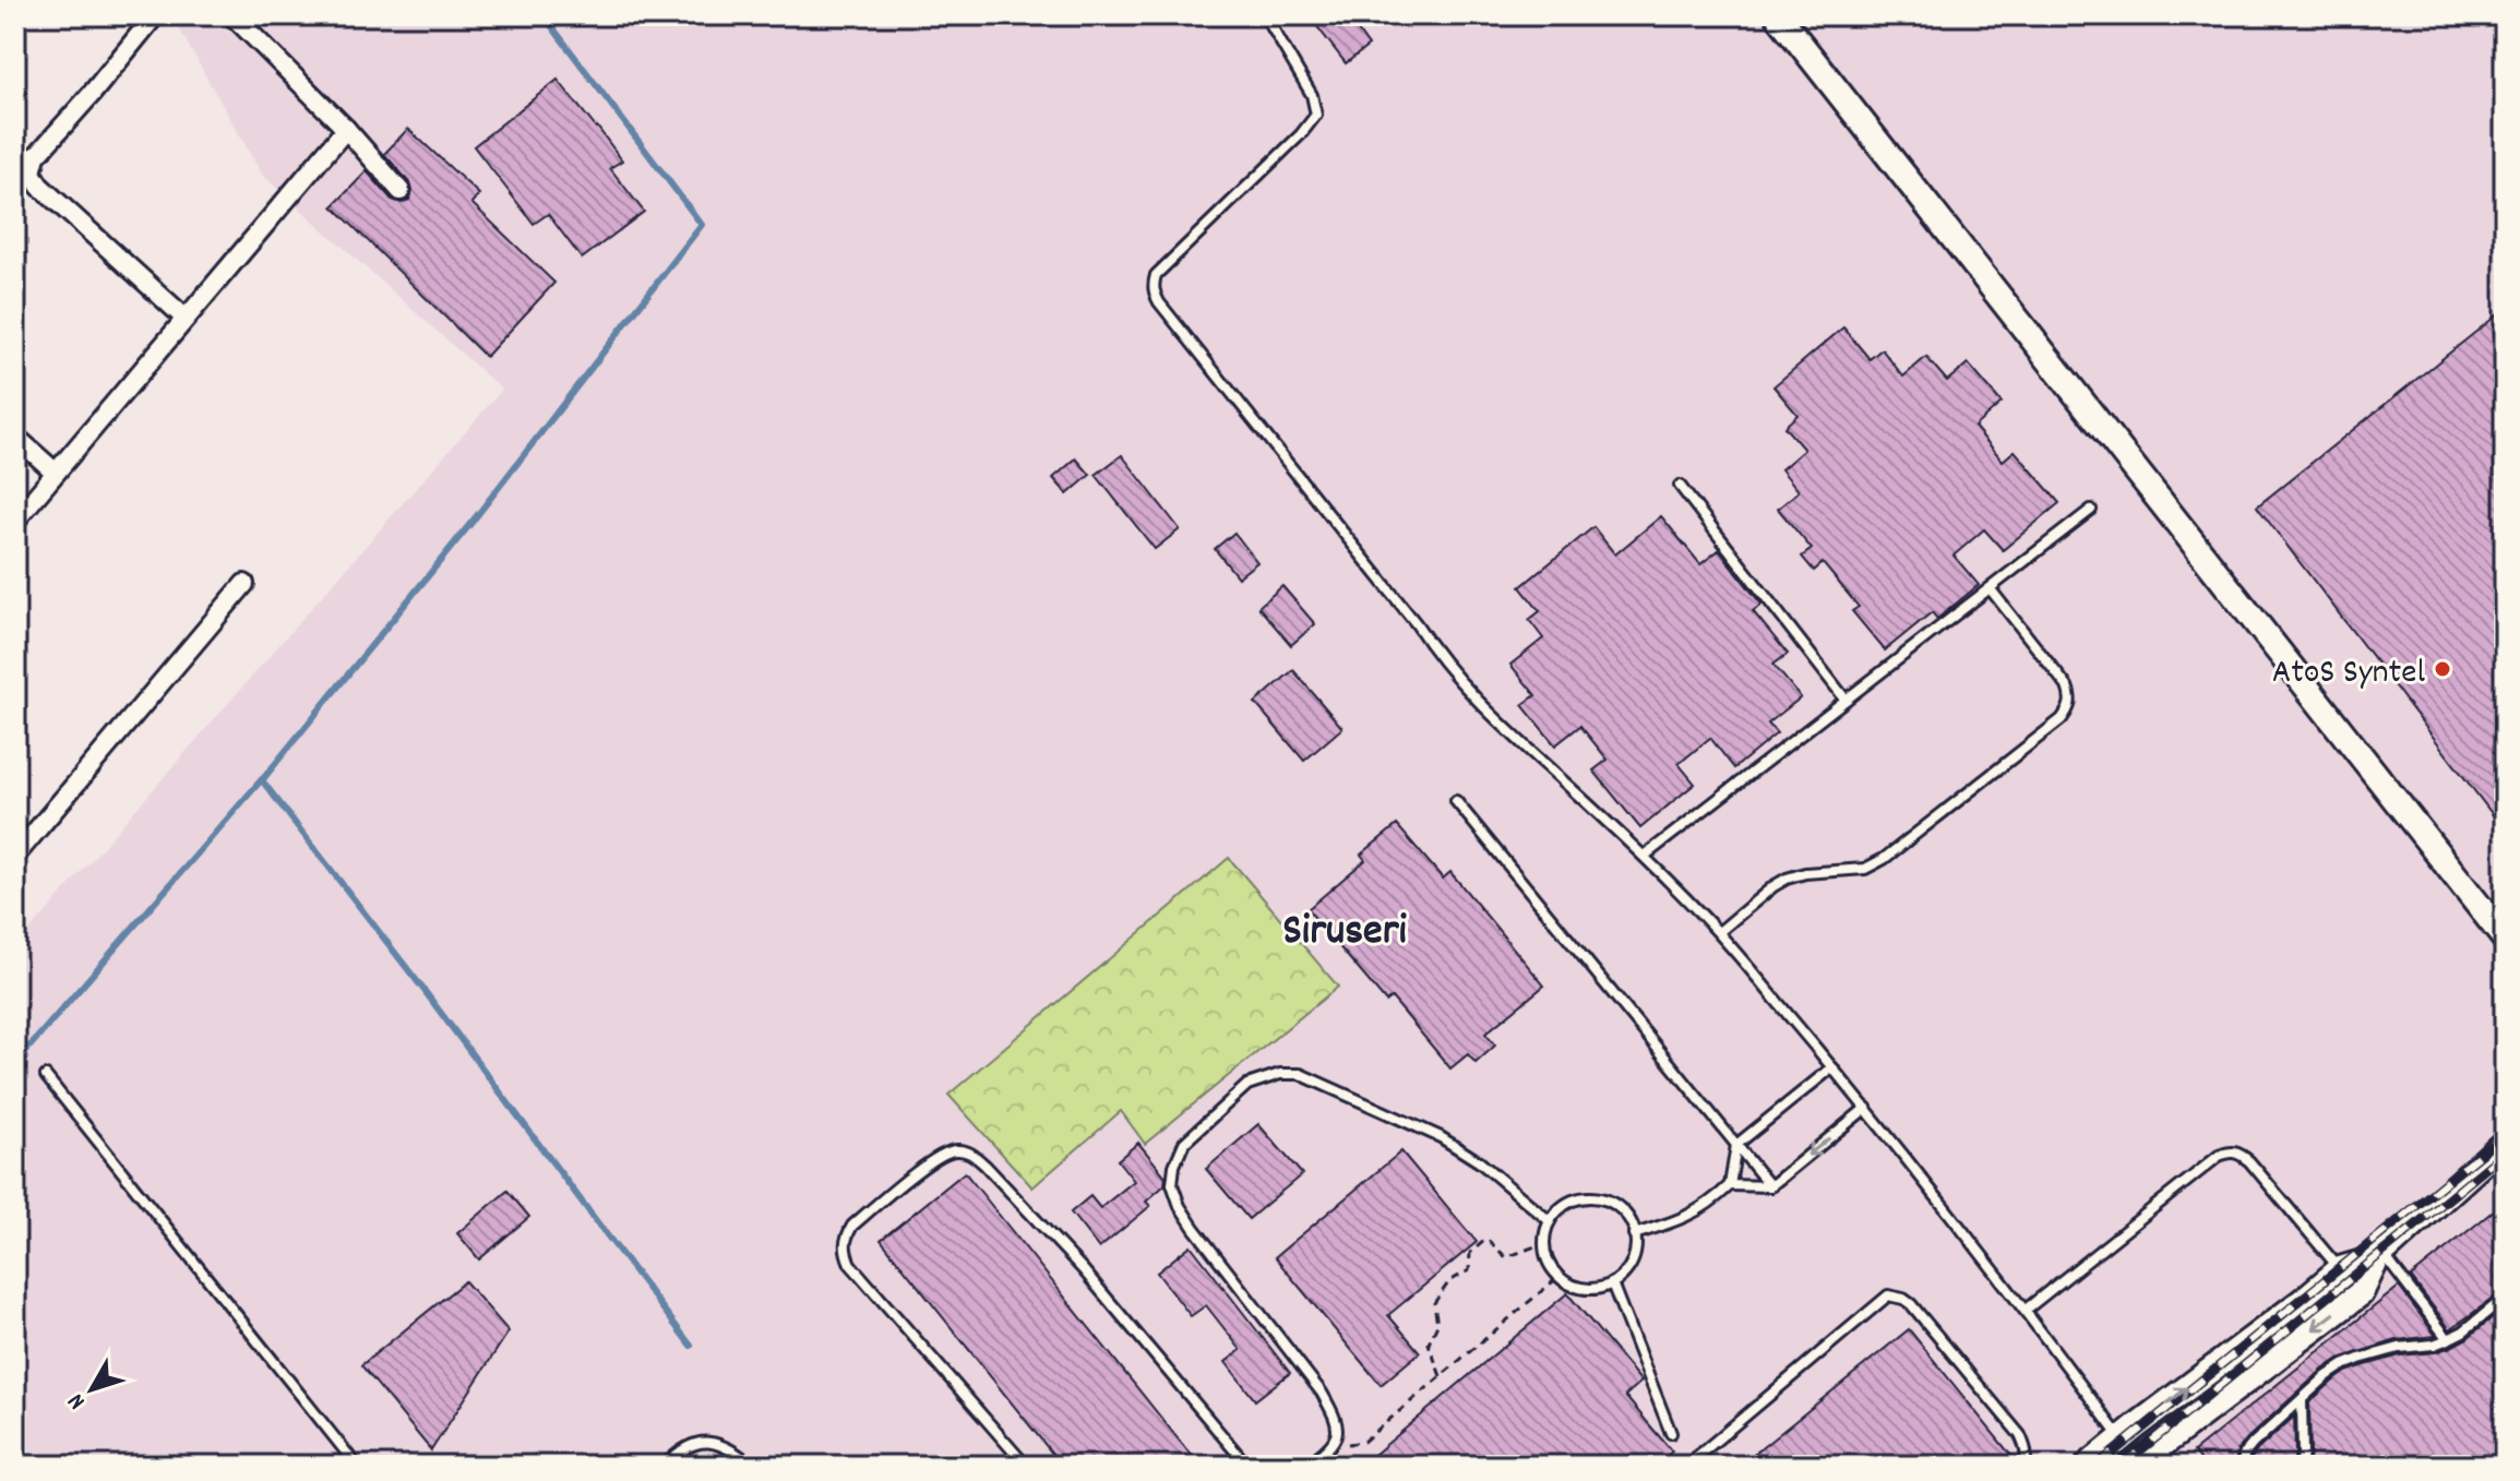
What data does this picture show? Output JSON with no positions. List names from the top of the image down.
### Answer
{
  "districts": ["Siruseri"],
  "places": ["AtoS Syntel"],
  "north": "bottom left"
}
